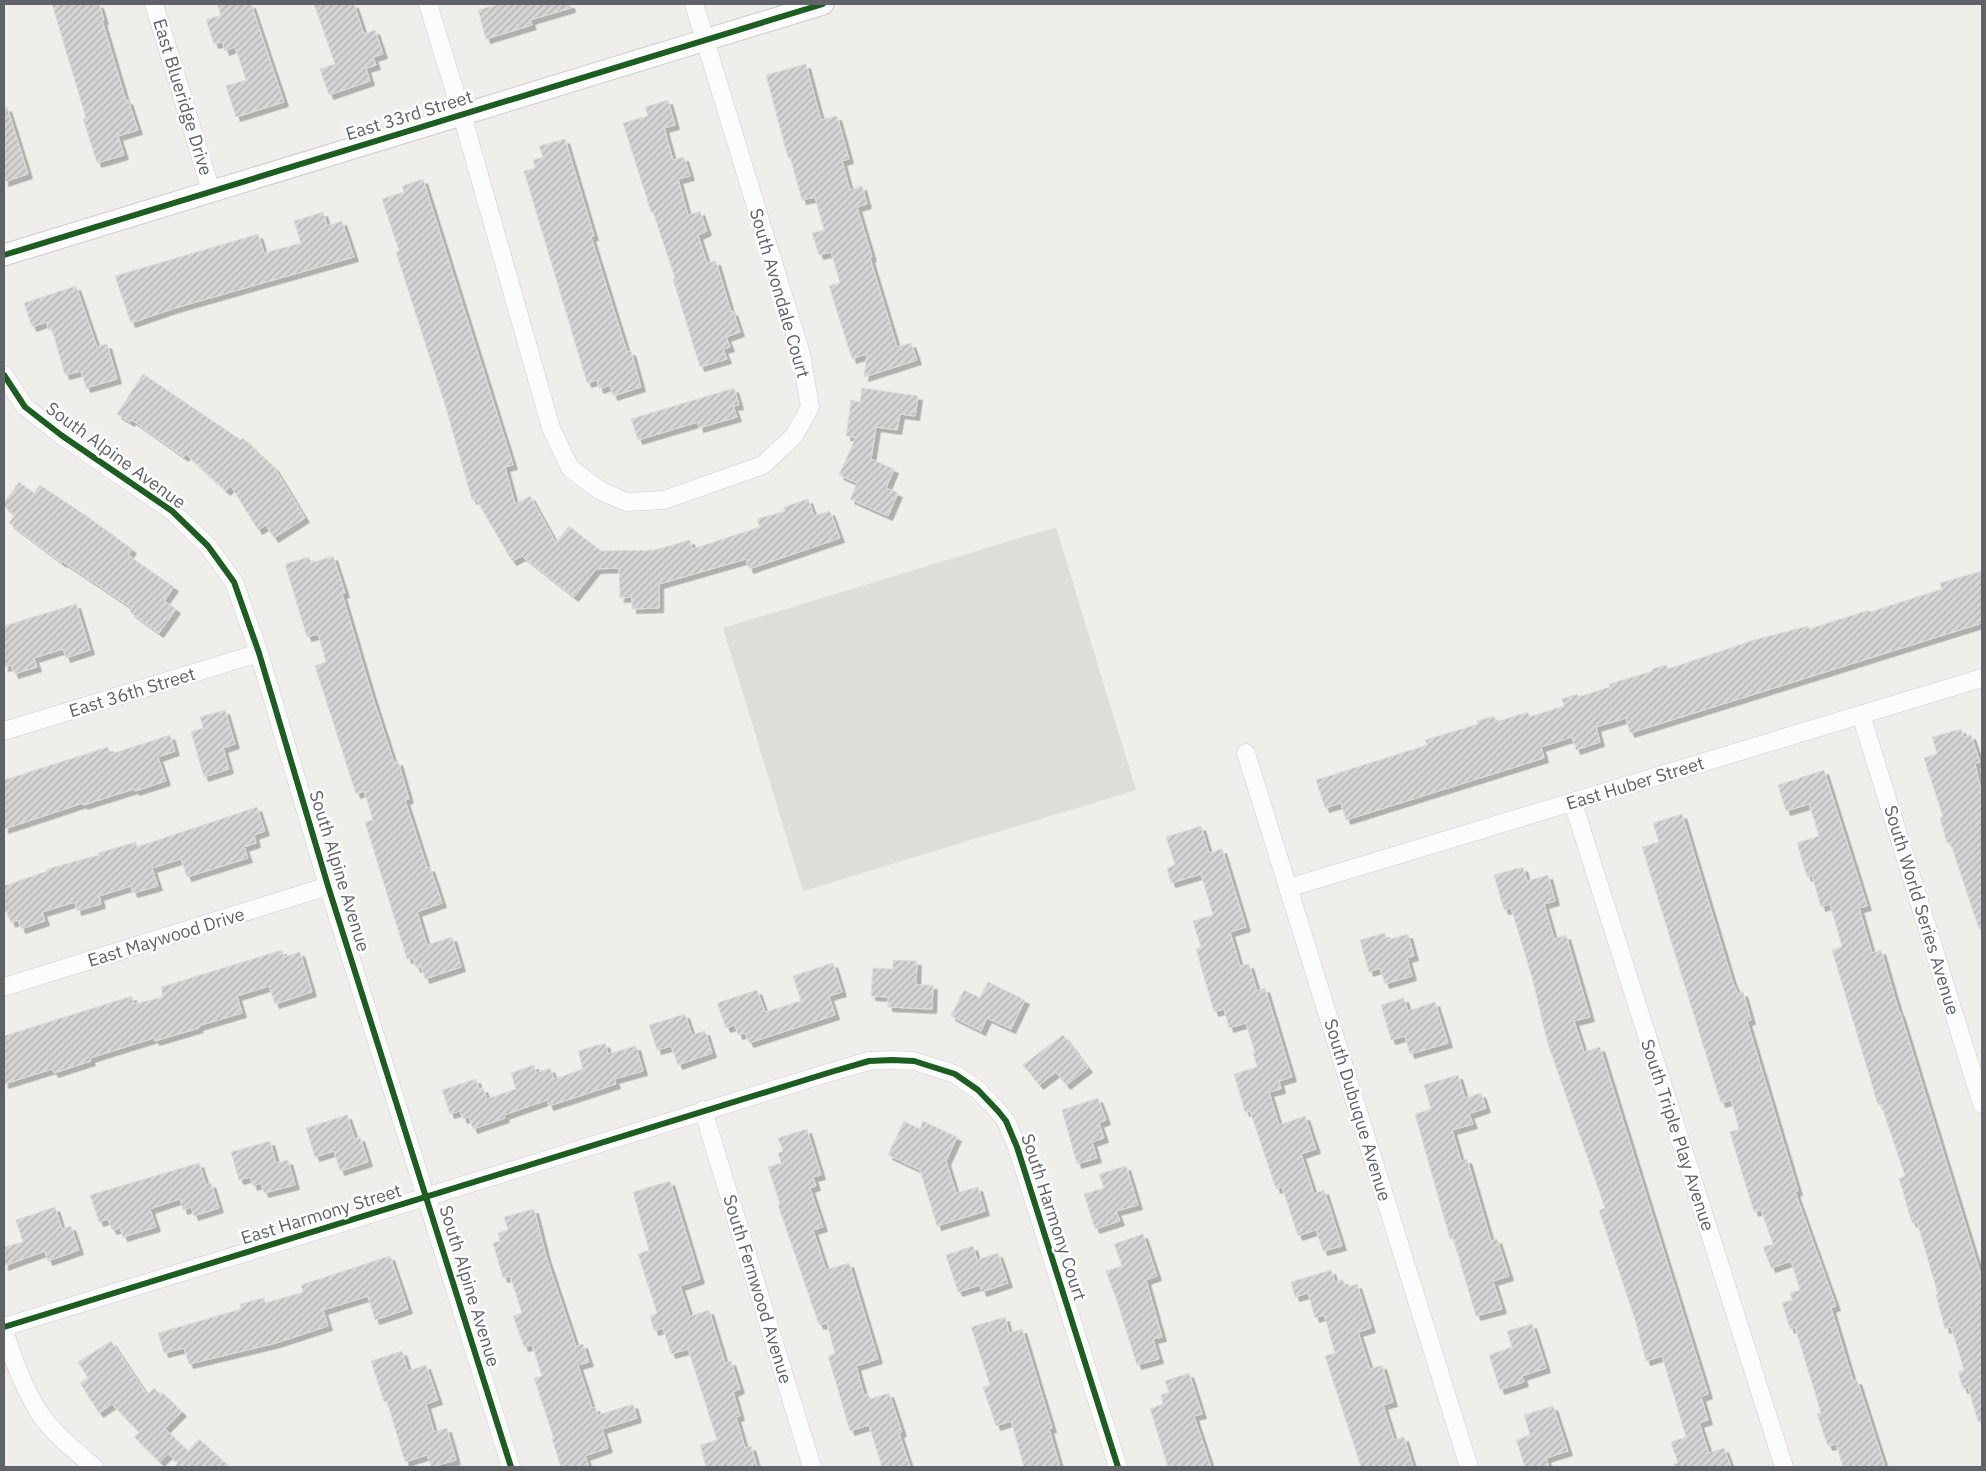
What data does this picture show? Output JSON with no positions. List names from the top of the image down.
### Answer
{
  "streets": {
    "street": [
      "East Blueridge Drive",
      "East 33rd Street",
      "South Avondale Court",
      "South Alpine Avenue",
      "East 36th Street",
      "East Huber Street",
      "South World Series Avenue",
      "East Maywood Drive",
      "South Dubuque Avenue",
      "South Triple Play Avenue",
      "East Harmony Street",
      "South Harmony Court",
      "South Fernwood Avenue"
    ]
  },
  "crossings": [
    ["East Blueridge Drive", "East 33rd Street"],
    ["East 33rd Street", "South Avondale Court"],
    ["South Alpine Avenue", "East 36th Street"],
    ["South Alpine Avenue", "East Maywood Drive"],
    ["South Alpine Avenue", "East Harmony Street"],
    ["East Huber Street", "South World Series Avenue"],
    ["East Huber Street", "South Dubuque Avenue"],
    ["East Huber Street", "South Triple Play Avenue"],
    ["East Harmony Street", "South Harmony Court"],
    ["East Harmony Street", "South Fernwood Avenue"],
    ["South Harmony Court", "South Fernwood Avenue"]
  ]
}
